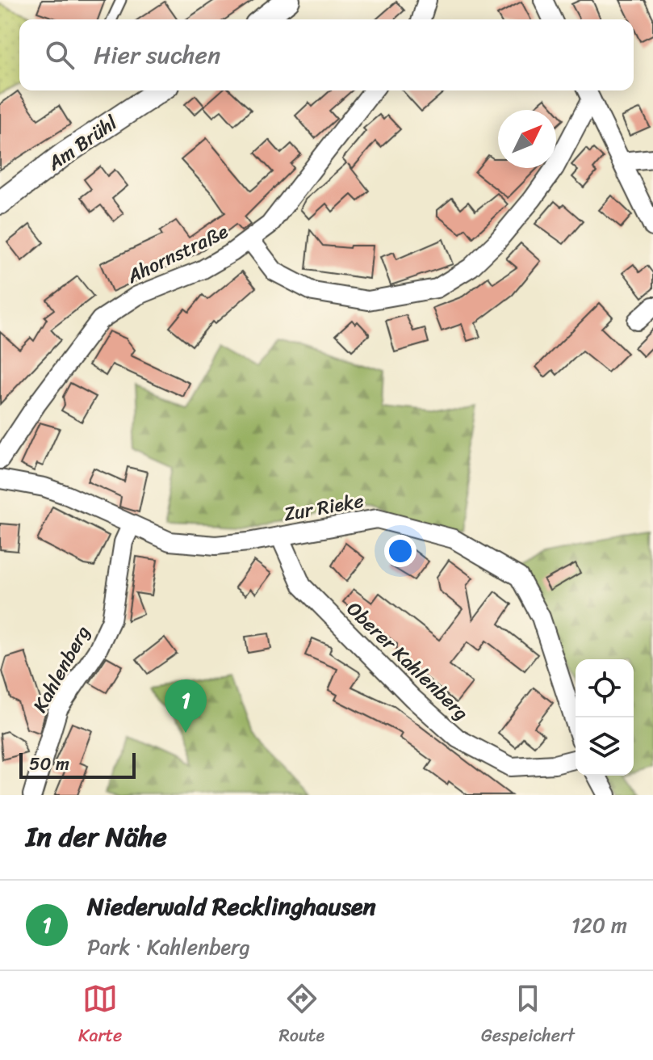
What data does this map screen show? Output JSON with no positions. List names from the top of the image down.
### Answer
{
  "streets": {
    "street": [
      "Am Brühl",
      "Ahornstraße",
      "Zur Rieke",
      "Oberer Kahlenberg",
      "Kahlenberg"
    ]
  },
  "crossings": [
    ["Zur Rieke", "Oberer Kahlenberg"],
    ["Zur Rieke", "Kahlenberg"]
  ],
  "scale_bar": "50 m",
  "north": "top right",
  "page": {
    "search": "Hier suchen",
    "pins": "1",
    "scale": "50 m",
    "heading": "In der Nähe",
    "list": [
      {
        "mark": "1",
        "name": "Niederwald Recklinghausen",
        "note": "Park · Kahlenberg",
        "value": "120 m"
      }
    ],
    "nav": ["Karte", "Route", "Gespeichert"]
  }
}
